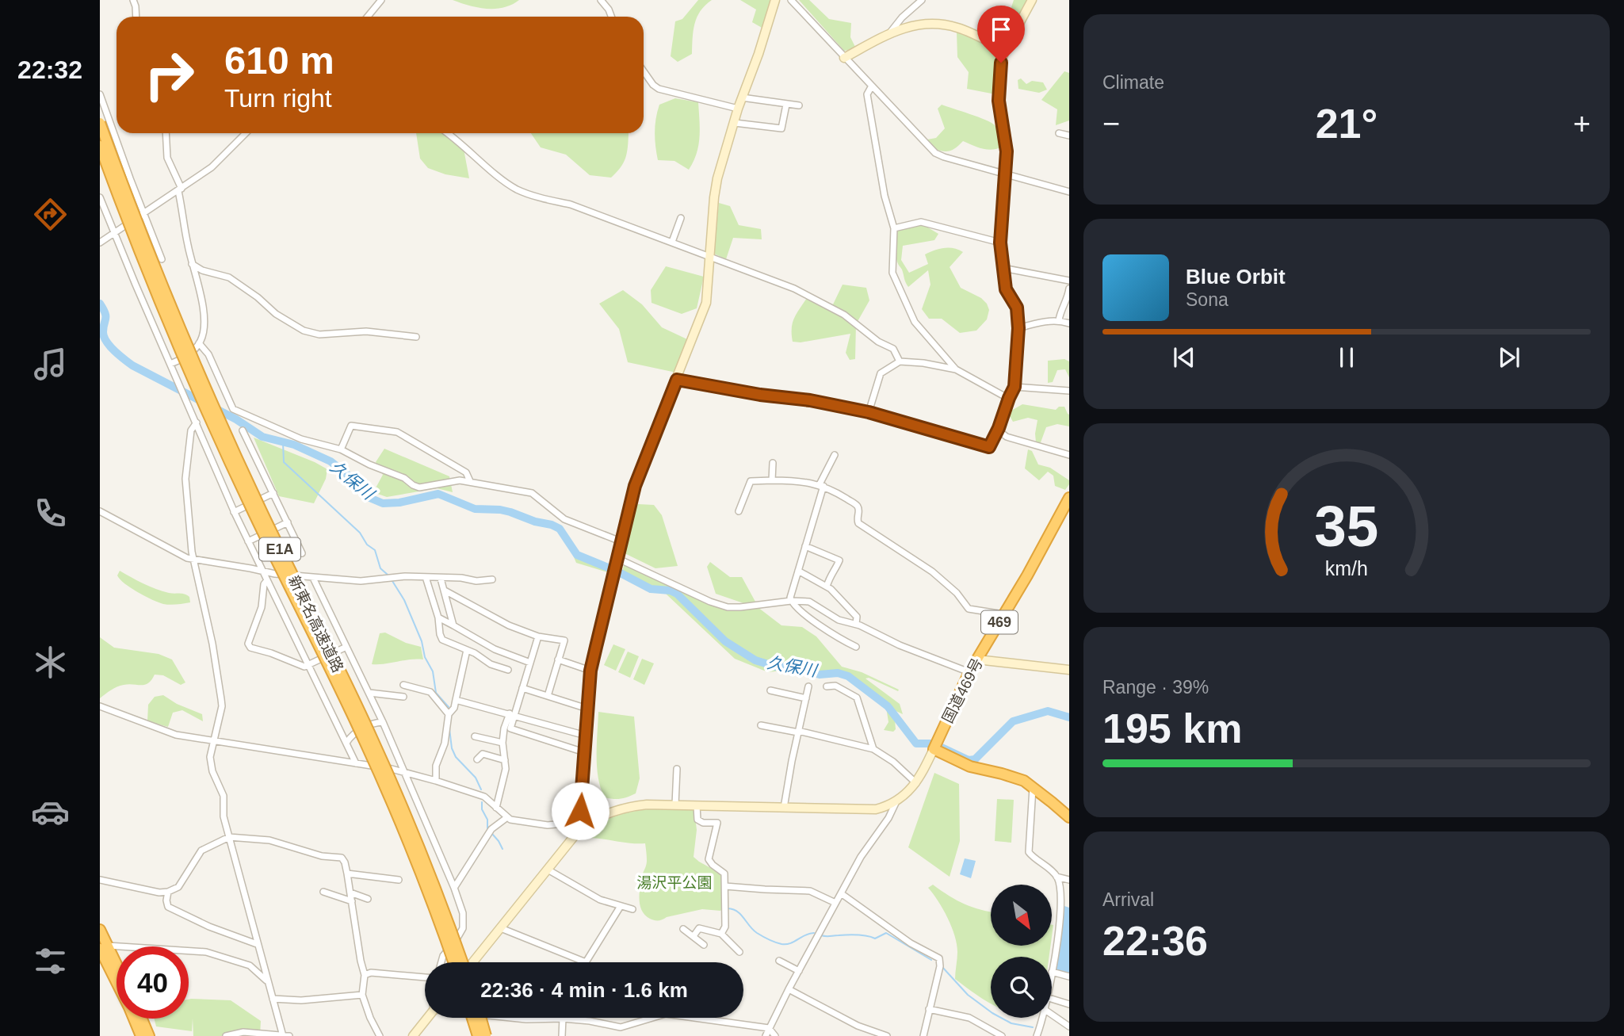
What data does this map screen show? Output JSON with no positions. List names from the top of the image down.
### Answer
{
  "streets": {
    "highway": [
      "E1A",
      "469",
      "新東名高速道路",
      "国道469号"
    ]
  },
  "water": ["久保川"],
  "parks": ["湯沢平公園"],
  "north": "bottom right",
  "page": {
    "tabs": "22:32",
    "tile": [
      "Climate",
      ["Range · 39%", "195 km"],
      ["Arrival", "22:36"]
    ],
    "turn": ["610 m", "Turn right"],
    "heat": ["−", "21°", "+"],
    "song": ["Blue Orbit", "Sona"],
    "limit": "40",
    "trip": "22:36 · 4 min · 1.6 km",
    "gauge": ["35", "km/h"]
  }
}
